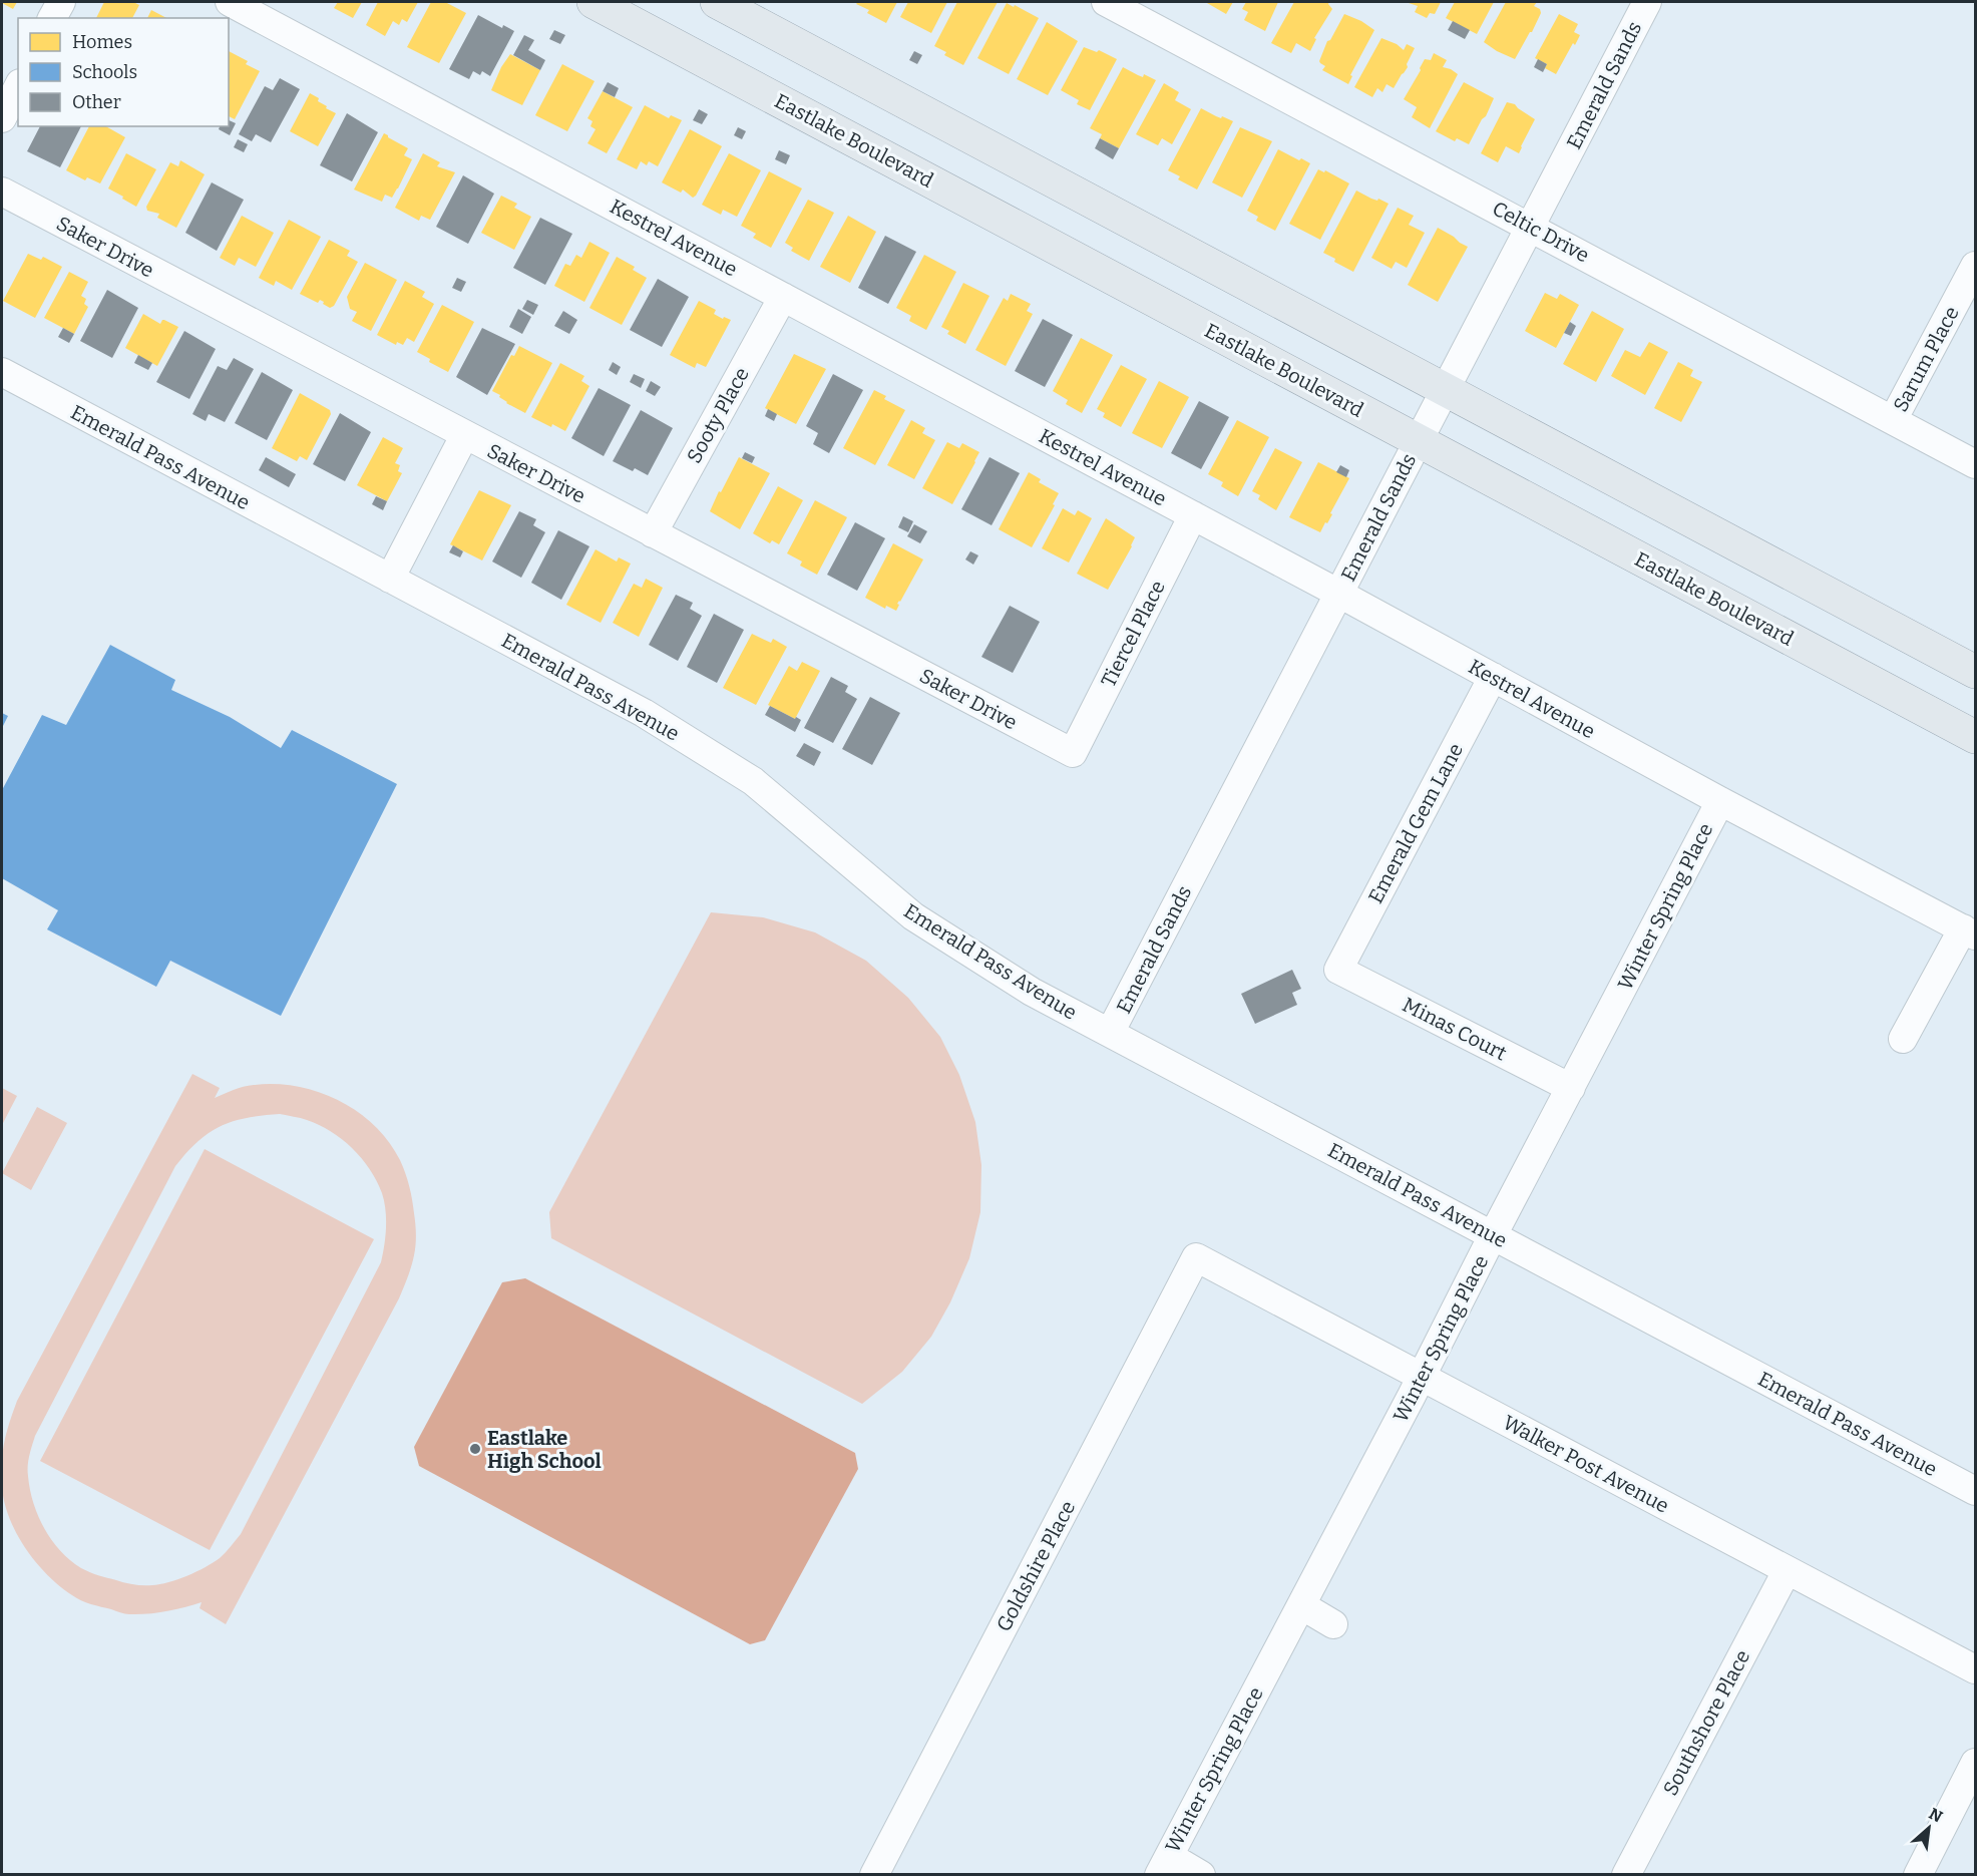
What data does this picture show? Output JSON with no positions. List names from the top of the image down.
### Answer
{
  "streets": {
    "main road": ["Eastlake Boulevard"],
    "street": [
      "Emerald Sands",
      "Celtic Drive",
      "Kestrel Avenue",
      "Saker Drive",
      "Sarum Place",
      "Sooty Place",
      "Emerald Pass Avenue",
      "Tiercel Place",
      "Emerald Gem Lane",
      "Winter Spring Place",
      "Minas Court",
      "Walker Post Avenue",
      "Goldshire Place",
      "Southshore Place"
    ]
  },
  "crossings": [
    ["Emerald Sands", "Eastlake Boulevard"],
    ["Emerald Sands", "Celtic Drive"],
    ["Emerald Sands", "Kestrel Avenue"],
    ["Emerald Sands", "Emerald Pass Avenue"],
    ["Celtic Drive", "Sarum Place"],
    ["Kestrel Avenue", "Sooty Place"],
    ["Kestrel Avenue", "Tiercel Place"],
    ["Kestrel Avenue", "Emerald Gem Lane"],
    ["Kestrel Avenue", "Winter Spring Place"],
    ["Saker Drive", "Sooty Place"],
    ["Saker Drive", "Tiercel Place"],
    ["Emerald Pass Avenue", "Winter Spring Place"],
    ["Emerald Gem Lane", "Minas Court"],
    ["Winter Spring Place", "Minas Court"],
    ["Winter Spring Place", "Walker Post Avenue"],
    ["Walker Post Avenue", "Goldshire Place"],
    ["Walker Post Avenue", "Southshore Place"]
  ],
  "places": ["Eastlake High School"],
  "legend": ["Homes", "Schools", "Other"],
  "north": "top right"
}
